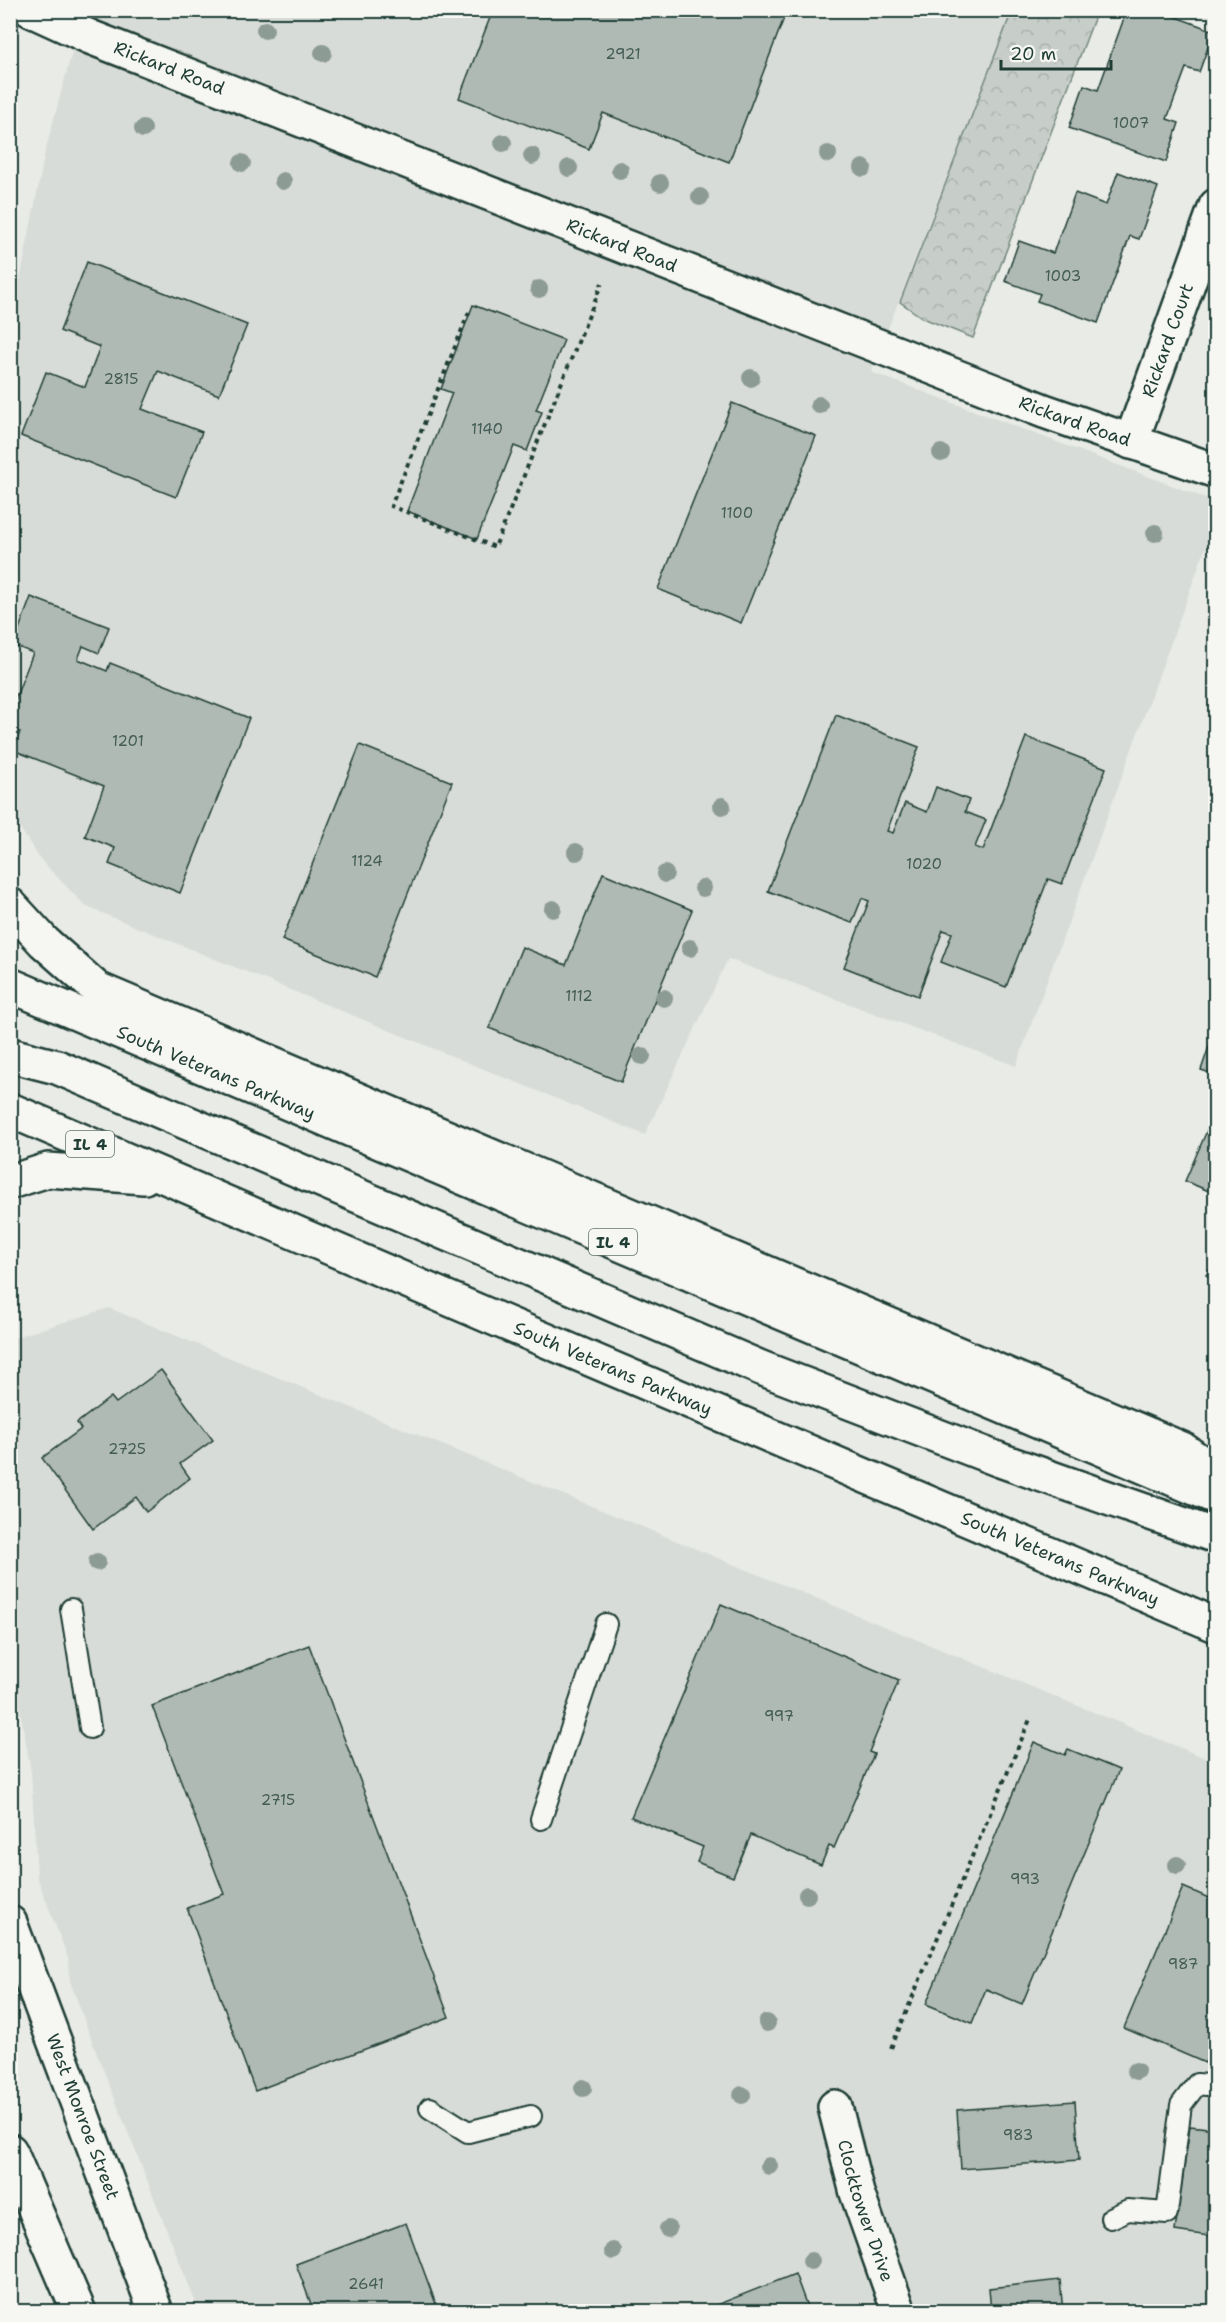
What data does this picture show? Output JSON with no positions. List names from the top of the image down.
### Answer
{
  "streets": {
    "main road": [
      "Rickard Road",
      "Rickard Court",
      "South Veterans Parkway",
      "IL 4",
      "West Monroe Street",
      "Clocktower Drive"
    ]
  },
  "crossings": [
    ["Rickard Road", "Rickard Court"]
  ],
  "house_numbers": [
    "2921",
    "1007",
    "1003",
    "2815",
    "1140",
    "1100",
    "1201",
    "1124",
    "1020",
    "1112",
    "2725",
    "997",
    "2715",
    "993",
    "987",
    "983",
    "2641"
  ],
  "scale_bar": "20 m"
}
